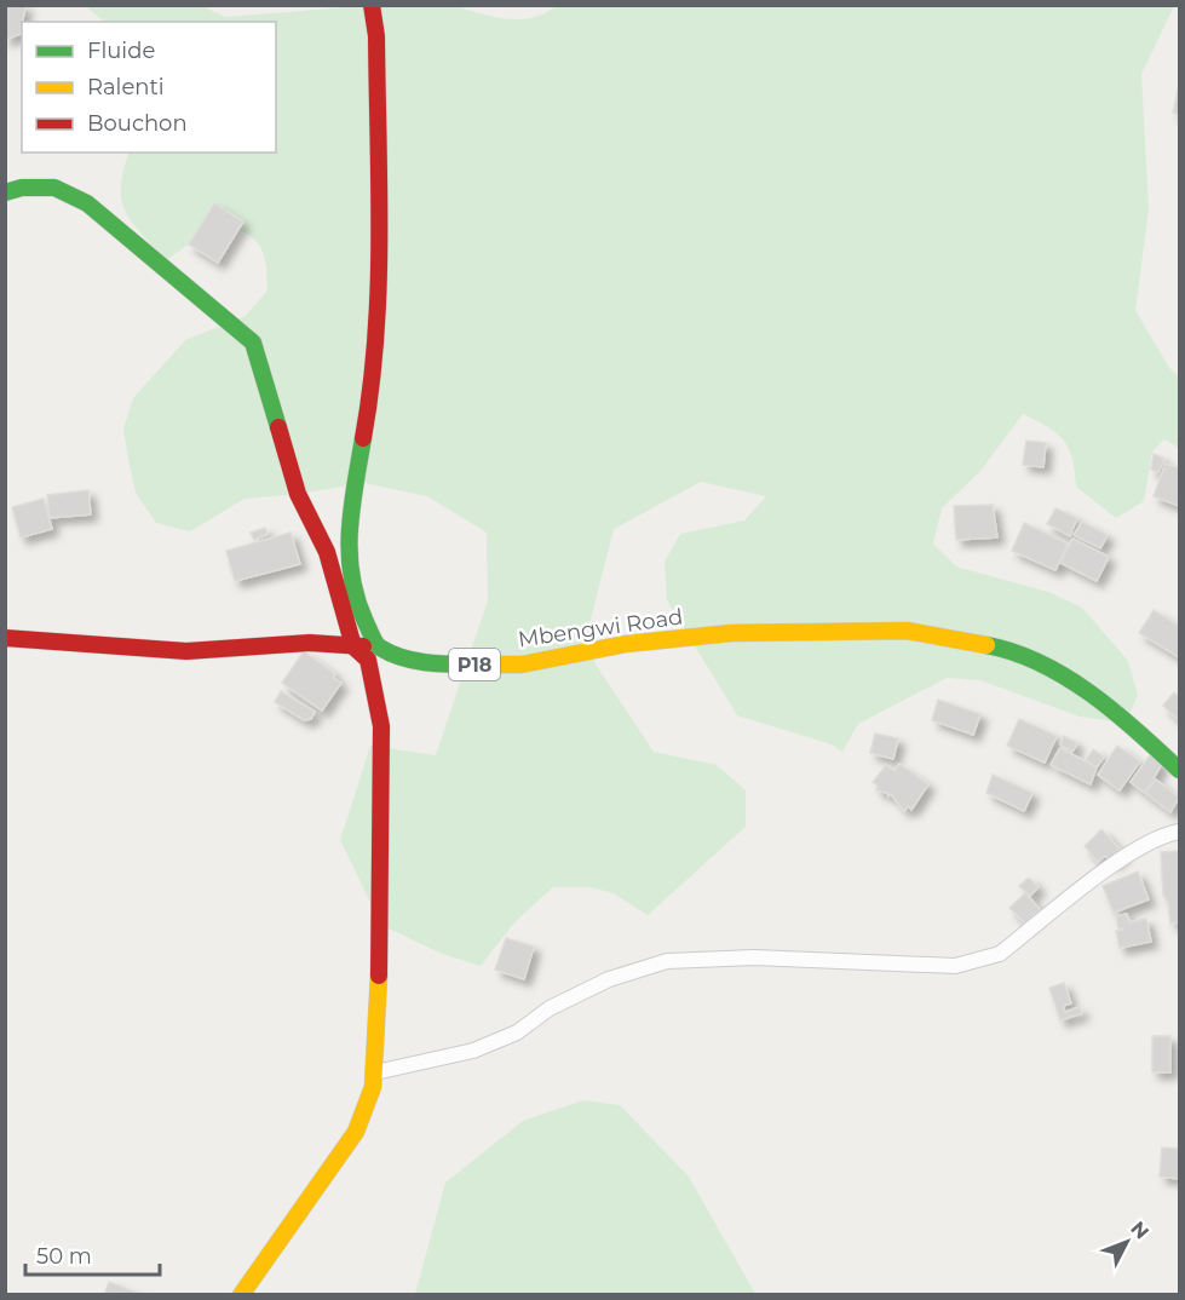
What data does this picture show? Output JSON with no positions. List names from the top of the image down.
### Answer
{
  "streets": {
    "street": ["Mbengwi Road", "P18"]
  },
  "legend": ["Fluide", "Ralenti", "Bouchon"],
  "scale_bar": "50 m",
  "north": "top right"
}
